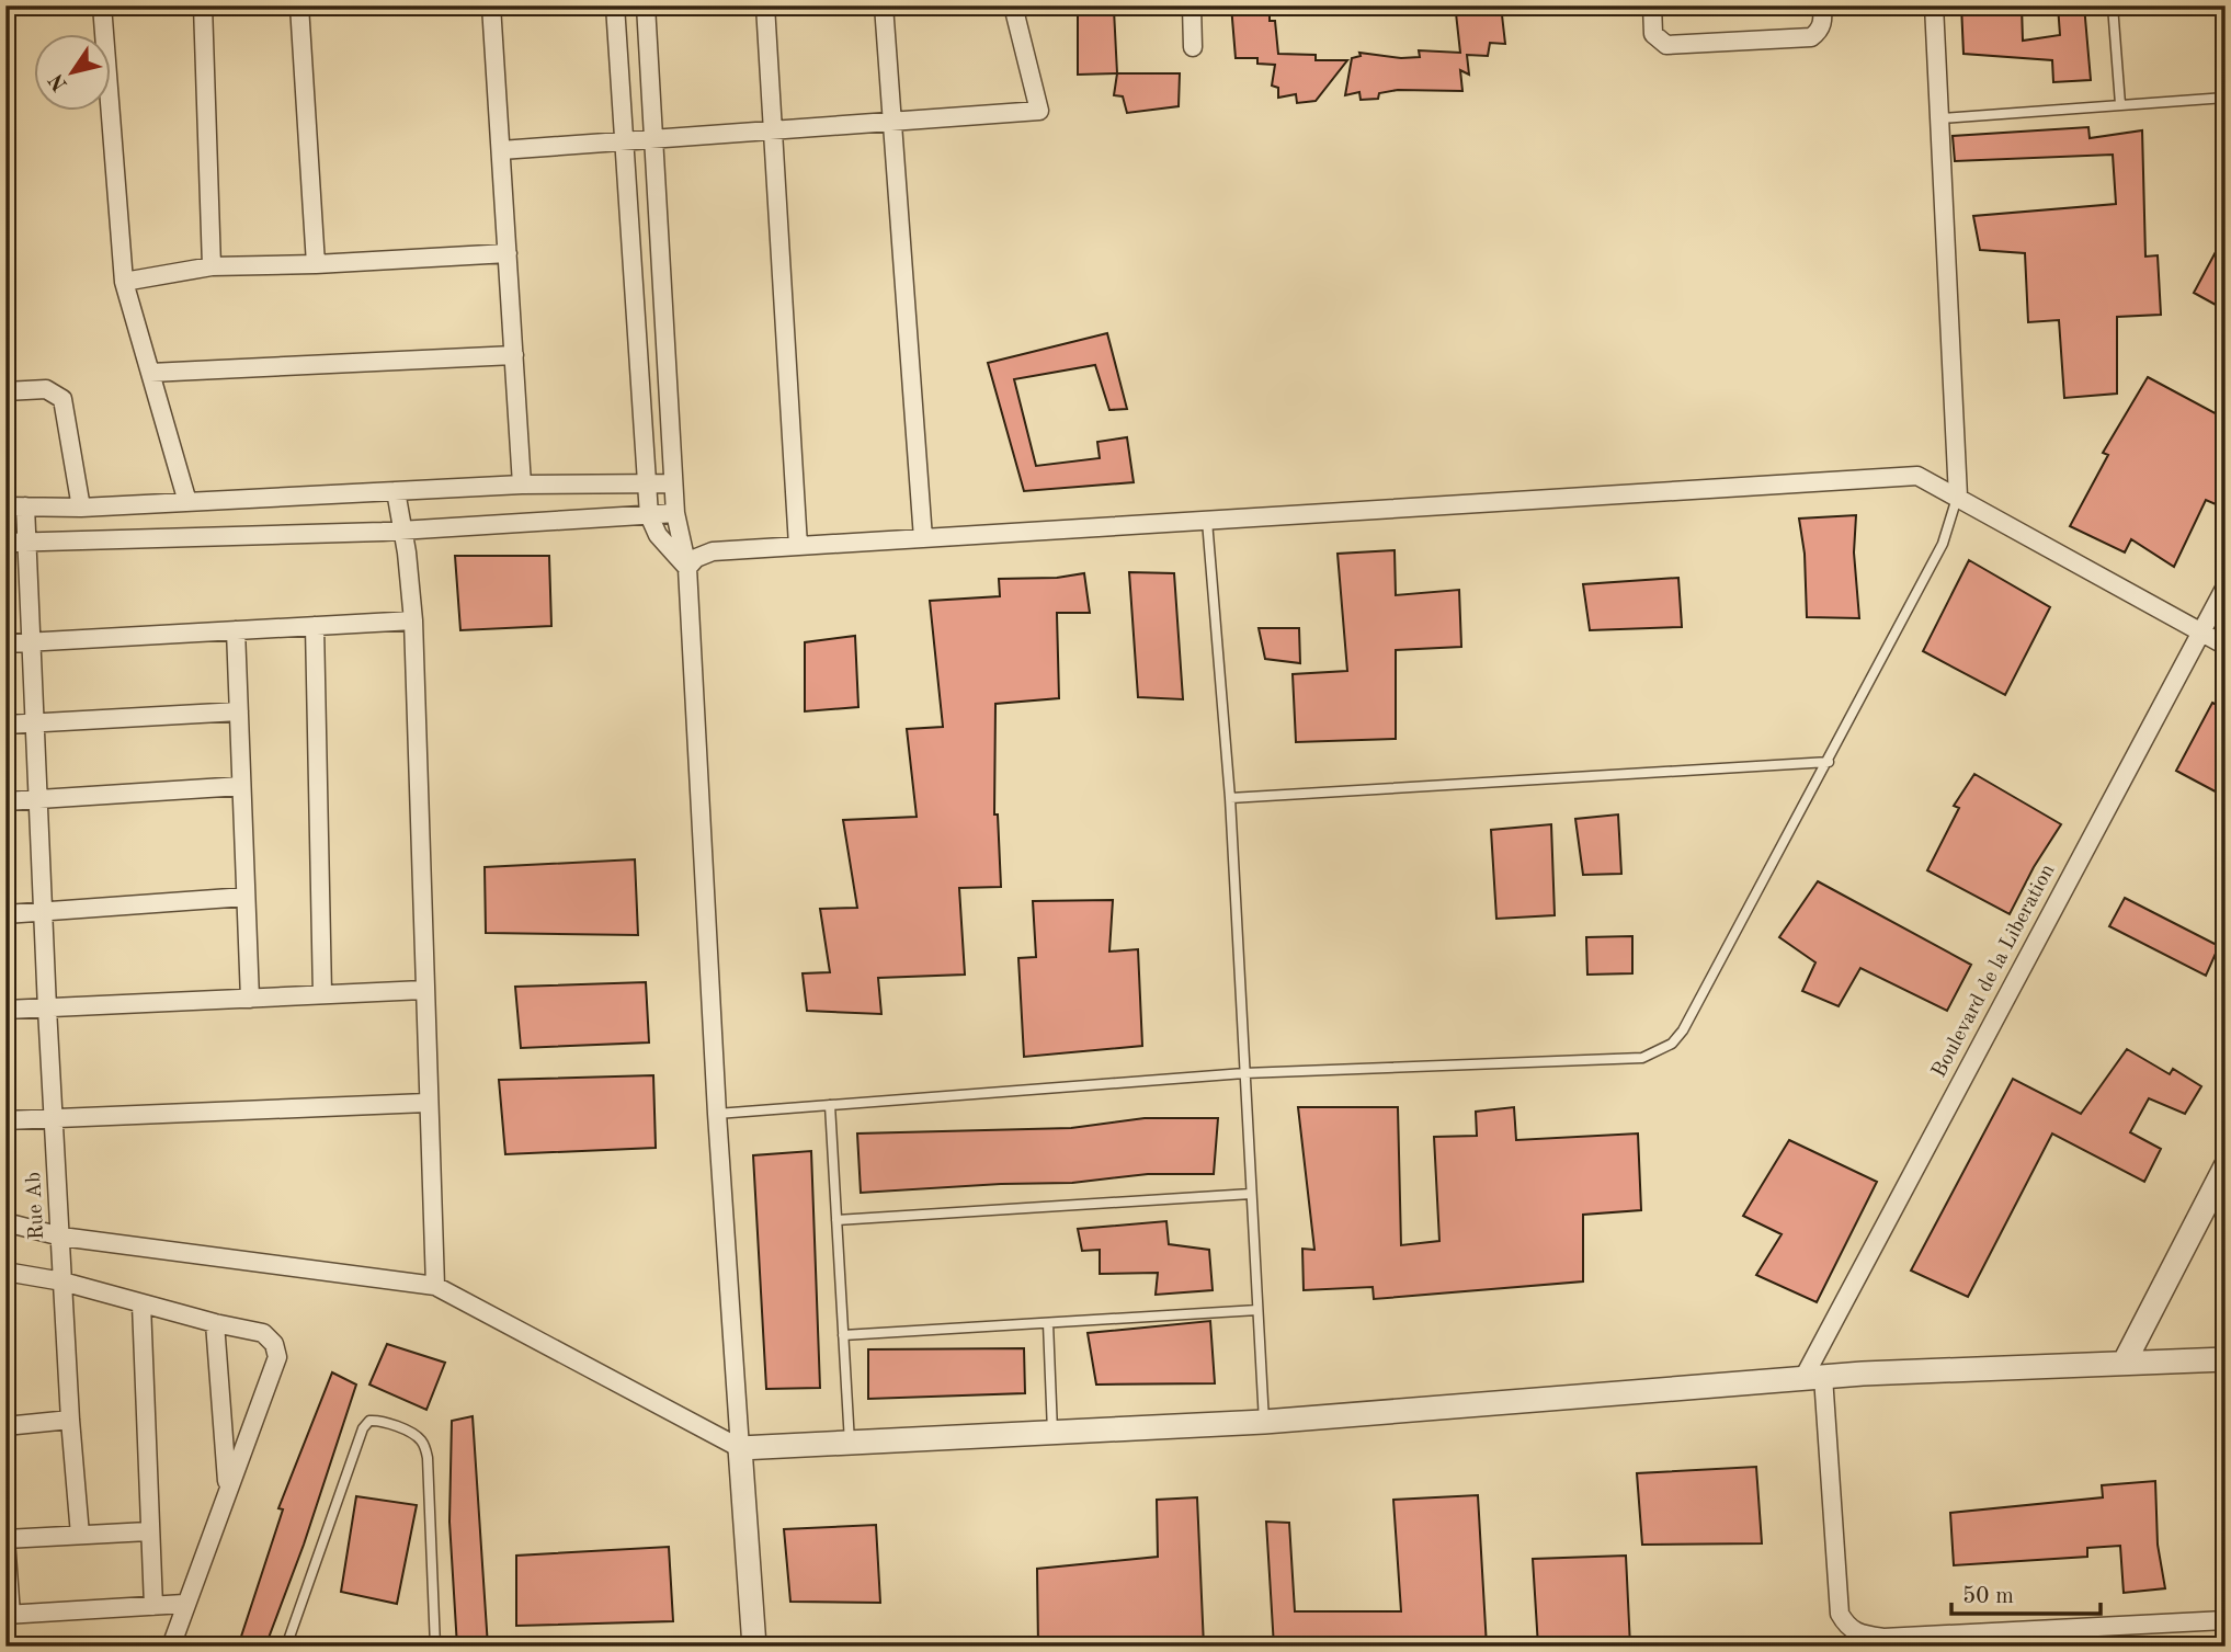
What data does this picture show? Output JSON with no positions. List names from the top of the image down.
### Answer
{
  "streets": {
    "street": ["Boulevard de la Liberation", "Rue Ab"]
  },
  "scale_bar": "50 m",
  "north": "bottom left"
}
